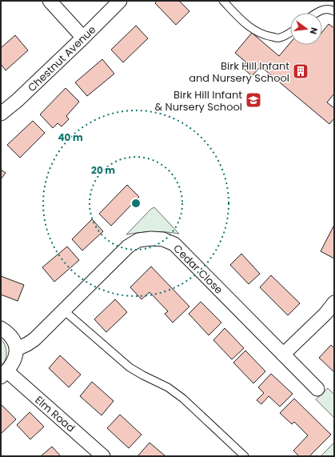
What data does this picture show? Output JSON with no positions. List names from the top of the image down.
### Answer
{
  "streets": {
    "street": ["Chestnut Avenue", "Cedar Close", "Elm Road"]
  },
  "places": {
    "building": ["Birk Hill Infant and Nursery School"],
    "school or university": ["Birk Hill Infant & Nursery School"]
  },
  "north": "right",
  "rings": ["40 m", "20 m"]
}
